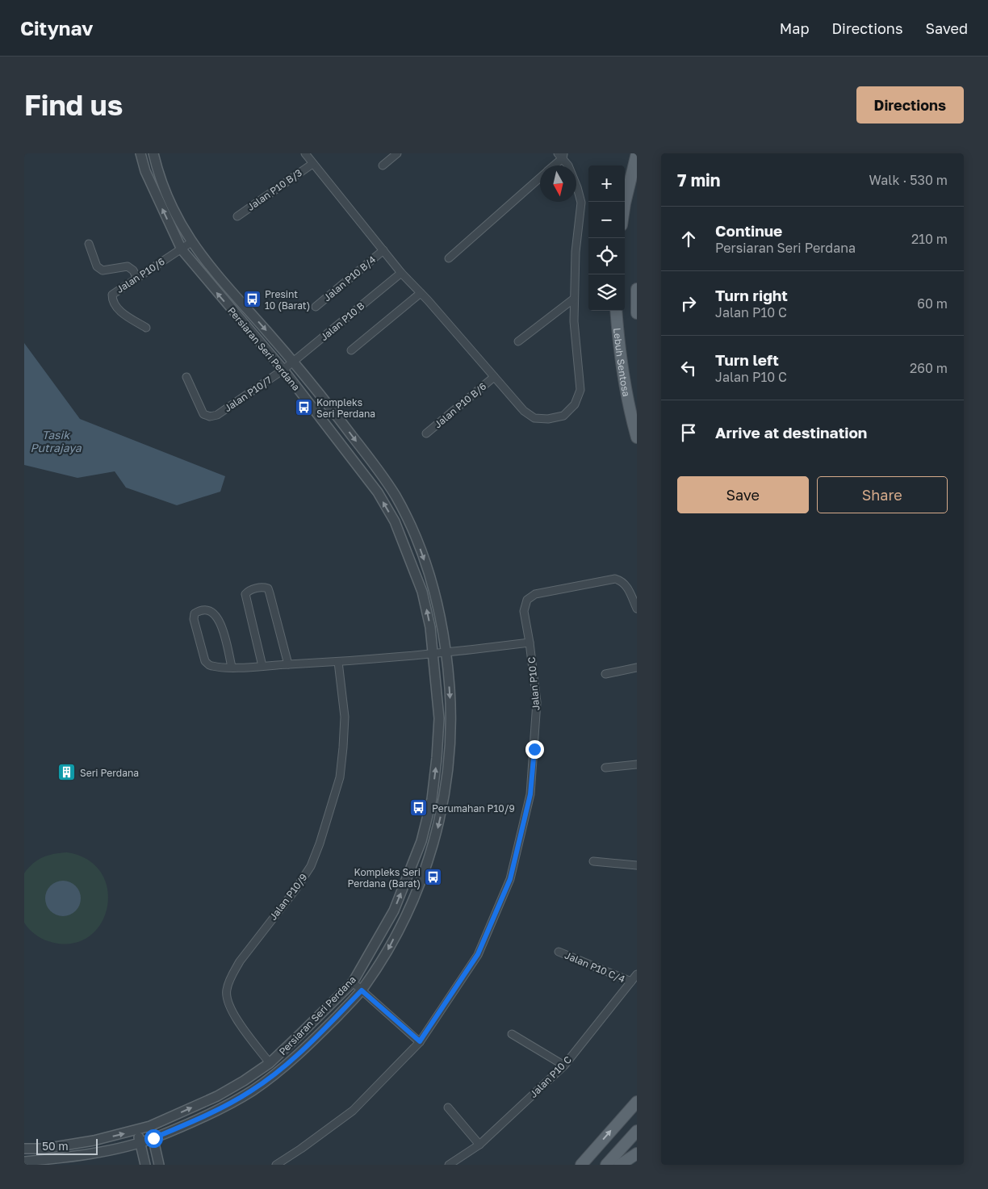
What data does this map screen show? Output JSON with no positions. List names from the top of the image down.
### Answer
{
  "streets": {
    "main road": ["Lebuh Sentosa"],
    "street": [
      "Jalan P10 B/3",
      "Jalan P10/6",
      "Jalan P10 B/4",
      "Jalan P10 B",
      "Persiaran Seri Perdana",
      "Jalan P10/7",
      "Jalan P10 B/6",
      "Jalan P10 C",
      "Jalan P10/9",
      "Jalan P10 C/4"
    ]
  },
  "crossings": [
    ["Jalan P10/6", "Persiaran Seri Perdana"],
    ["Jalan P10 B", "Persiaran Seri Perdana"],
    ["Jalan P10 B", "Jalan P10/7"],
    ["Persiaran Seri Perdana", "Jalan P10/7"],
    ["Persiaran Seri Perdana", "Jalan P10/9"],
    ["Jalan P10 C", "Jalan P10 C/4"]
  ],
  "water": ["Tasik Putrajaya"],
  "places": {
    "bus stop": [
      "Presint 10 (Barat)",
      "Kompleks Seri Perdana",
      "Perumahan P10/9",
      "Kompleks Seri Perdana (Barat)"
    ],
    "building": ["Seri Perdana"]
  },
  "scale_bar": "50 m",
  "north": "bottom",
  "page": {
    "header": "Citynav",
    "nav": ["Map", "Directions", "Saved"],
    "buttons": [
      "Directions",
      ["Save", "Share"]
    ],
    "title": "Find us",
    "heading": ["7 min", "Walk · 530 m"],
    "map_buttons": ["+", "−"],
    "list": [
      ["Continue", "Persiaran Seri Perdana", "210 m"],
      ["Turn right", "Jalan P10 C", "60 m"],
      ["Turn left", "Jalan P10 C", "260 m"],
      "Arrive at destination"
    ],
    "scale": "50 m"
  }
}
